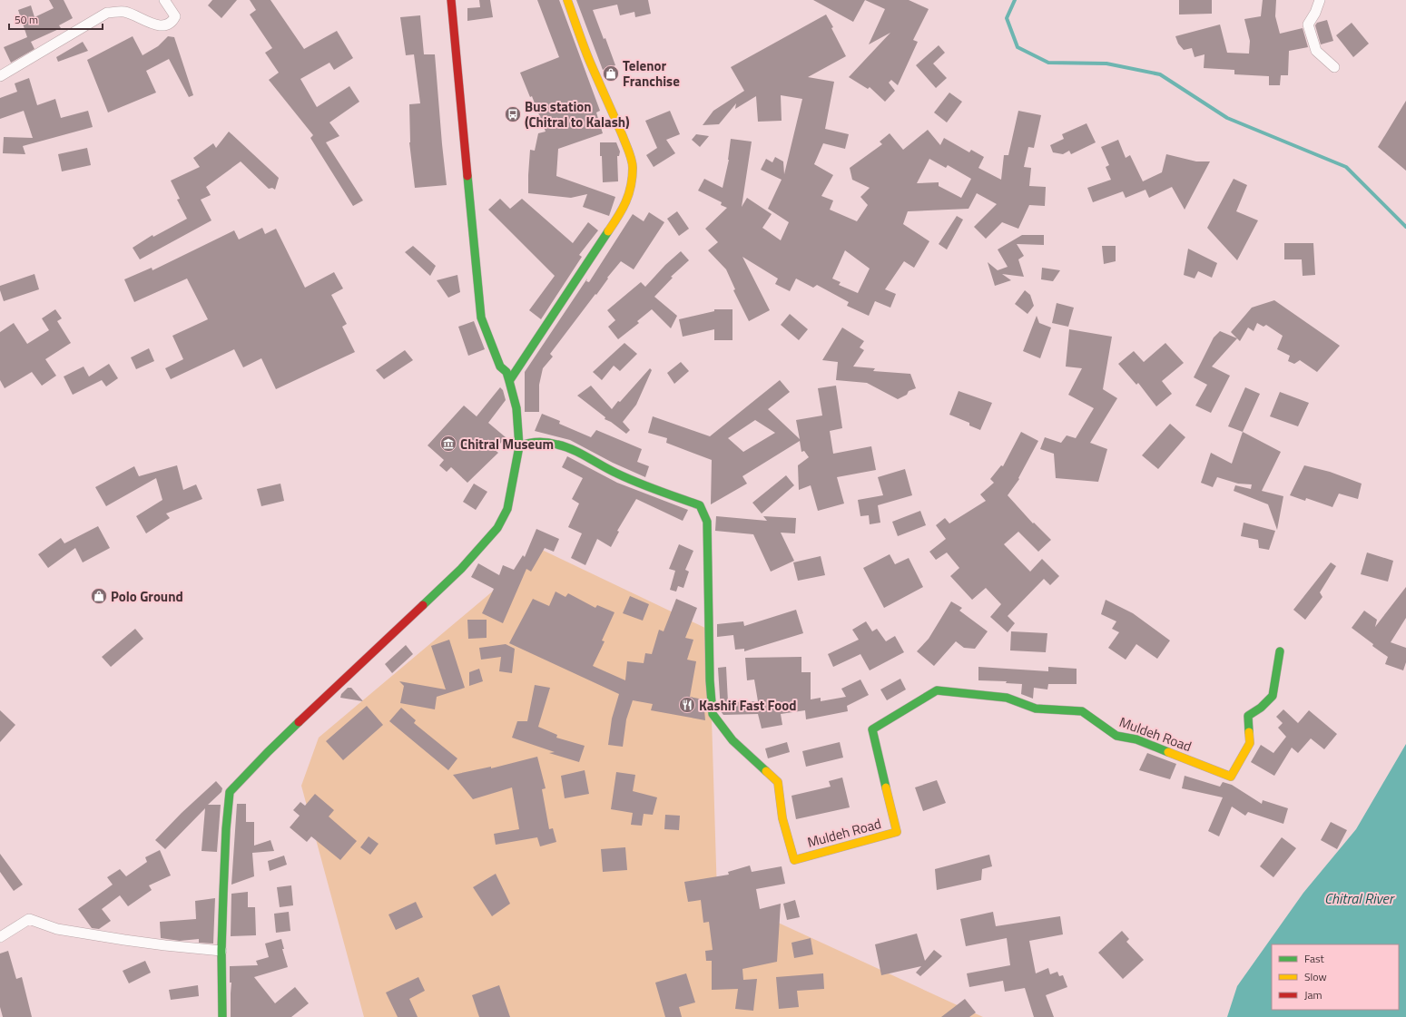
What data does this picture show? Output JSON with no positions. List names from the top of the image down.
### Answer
{
  "streets": {
    "street": ["Muldeh Road"]
  },
  "water": ["Chitral River"],
  "places": {
    "shop": ["Telenor Franchise", "Polo Ground"],
    "bus stop": ["Bus station (Chitral to Kalash)"],
    "museum": ["Chitral Museum"],
    "restaurant": ["Kashif Fast Food"]
  },
  "legend": ["Fast", "Slow", "Jam"],
  "scale_bar": "50 m"
}
